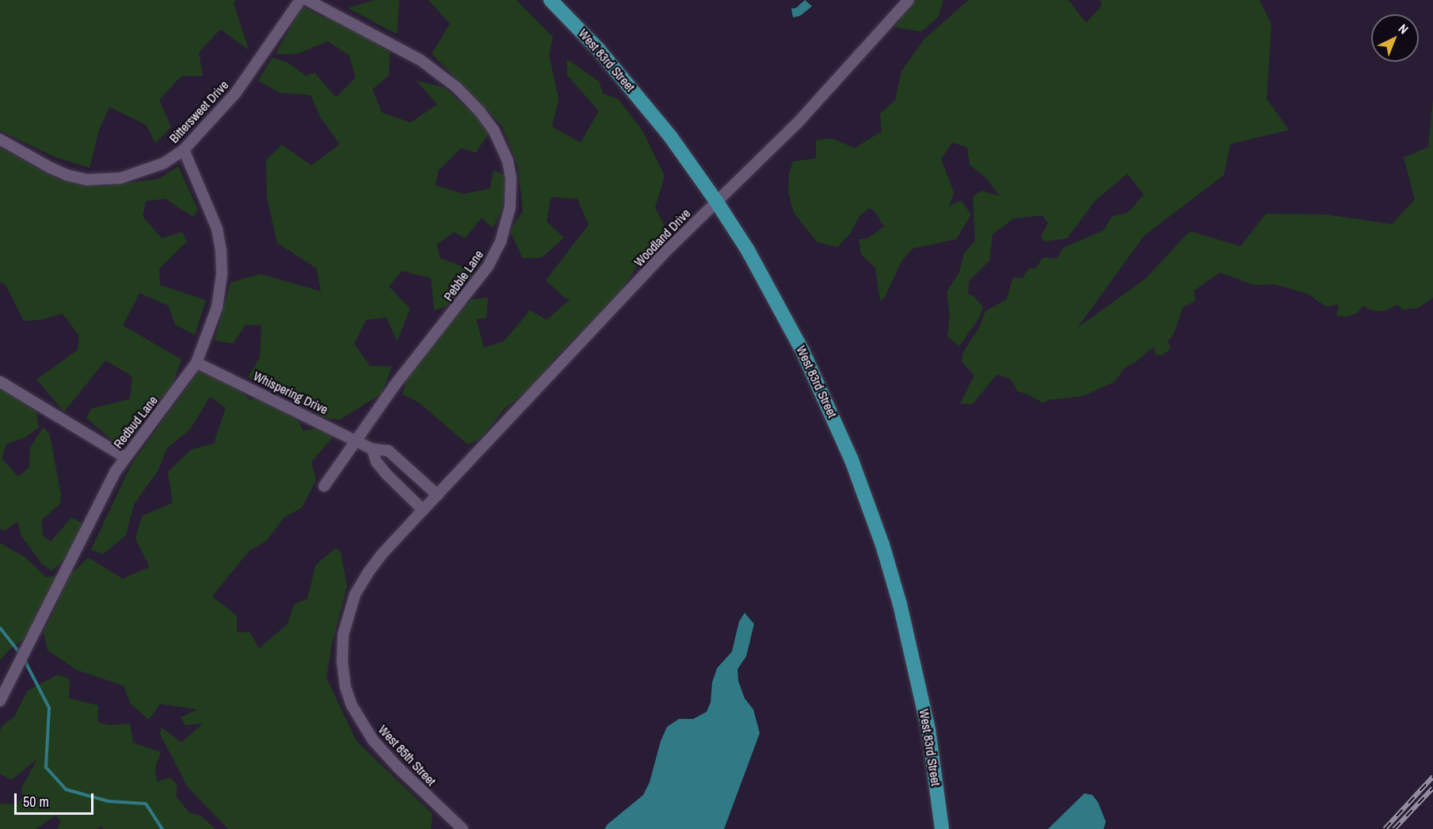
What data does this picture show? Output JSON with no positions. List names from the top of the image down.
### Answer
{
  "streets": {
    "main road": ["West 83rd Street"],
    "street": [
      "Bittersweet Drive",
      "Woodland Drive",
      "Pebble Lane",
      "Whispering Drive",
      "Redbud Lane",
      "West 85th Street"
    ]
  },
  "crossings": [
    ["West 83rd Street", "Woodland Drive"],
    ["Bittersweet Drive", "Redbud Lane"],
    ["Woodland Drive", "Whispering Drive"],
    ["Woodland Drive", "West 85th Street"],
    ["Pebble Lane", "Whispering Drive"],
    ["Whispering Drive", "Redbud Lane"],
    ["Whispering Drive", "West 85th Street"]
  ],
  "scale_bar": "50 m",
  "north": "top right"
}
